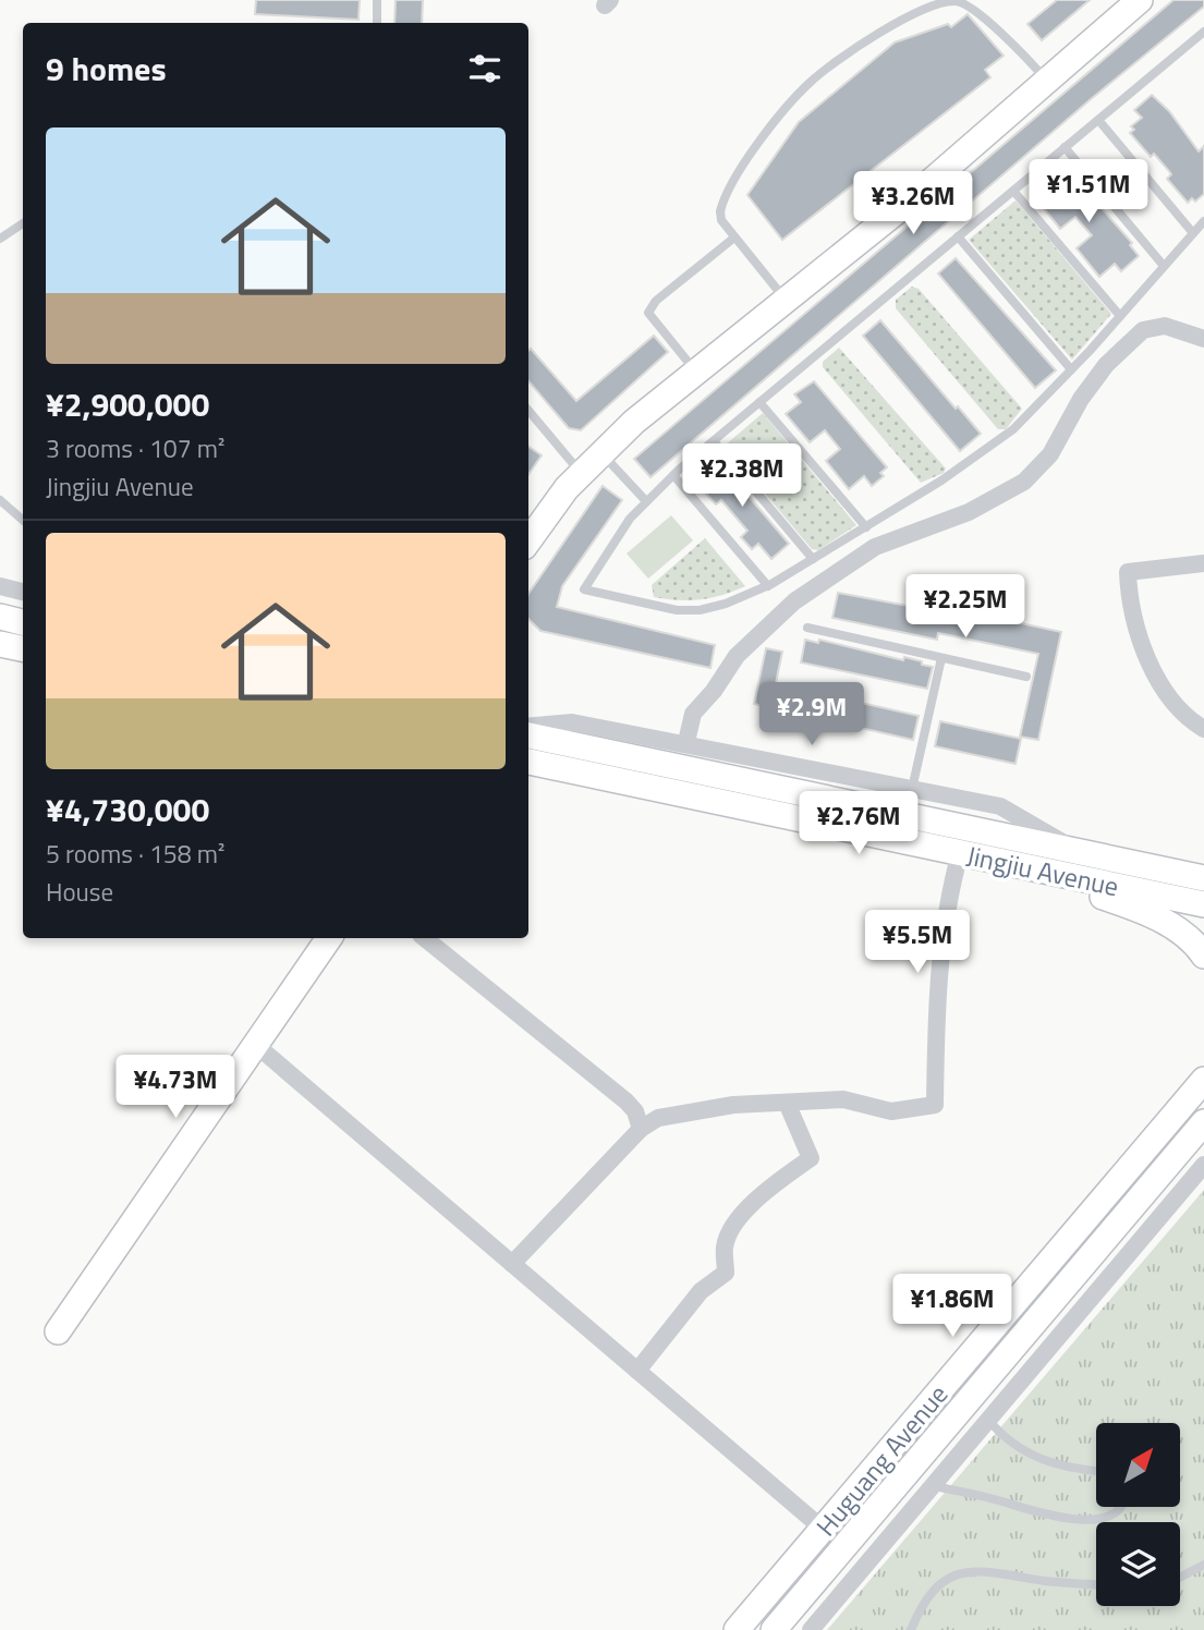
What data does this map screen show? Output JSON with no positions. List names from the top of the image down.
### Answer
{
  "streets": {
    "street": ["Jingjiu Avenue", "Huguang Avenue"]
  },
  "north": "top right",
  "page": {
    "heading": "9 homes",
    "list": [
      {
        "name": "¥2,900,000",
        "note": "3 rooms · 107 m² · Jingjiu Avenue"
      },
      {
        "name": "¥4,730,000",
        "note": "5 rooms · 158 m² · House"
      }
    ],
    "price": [
      "¥1.51M",
      "¥3.26M",
      "¥2.38M",
      "¥2.25M",
      "¥2.9M",
      "¥2.76M",
      "¥5.5M",
      "¥4.73M",
      "¥1.86M"
    ]
  }
}
